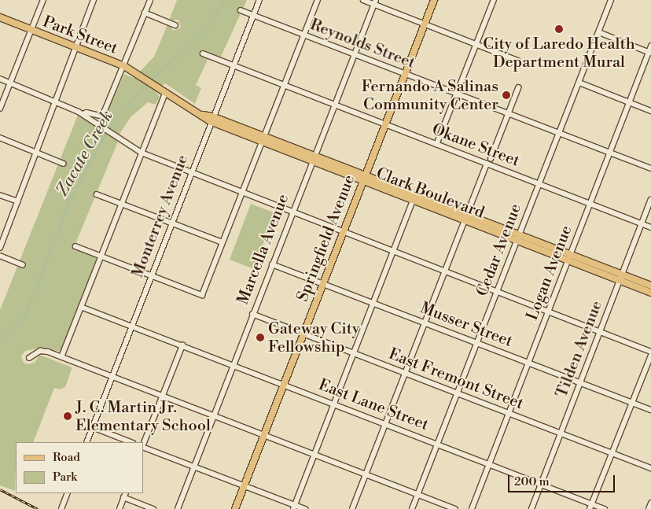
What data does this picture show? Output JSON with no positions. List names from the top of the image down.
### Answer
{
  "streets": {
    "main road": ["Park Street", "Clark Boulevard", "Springfield Avenue"],
    "street": [
      "Reynolds Street",
      "Okane Street",
      "Monterrey Avenue",
      "Marcella Avenue",
      "Cedar Avenue",
      "Logan Avenue",
      "Musser Street",
      "Tilden Avenue",
      "East Fremont Street",
      "East Lane Street"
    ]
  },
  "crossings": [
    ["Park Street", "Clark Boulevard"],
    ["Reynolds Street", "Monterrey Avenue"],
    ["Reynolds Street", "Springfield Avenue"],
    ["Reynolds Street", "Marcella Avenue"],
    ["Reynolds Street", "Cedar Avenue"],
    ["Reynolds Street", "Logan Avenue"],
    ["Okane Street", "Monterrey Avenue"],
    ["Okane Street", "Springfield Avenue"],
    ["Okane Street", "Marcella Avenue"],
    ["Okane Street", "Cedar Avenue"],
    ["Okane Street", "Logan Avenue"],
    ["Okane Street", "Tilden Avenue"],
    ["Clark Boulevard", "Monterrey Avenue"],
    ["Clark Boulevard", "Springfield Avenue"],
    ["Clark Boulevard", "Marcella Avenue"],
    ["Clark Boulevard", "Cedar Avenue"],
    ["Clark Boulevard", "Logan Avenue"],
    ["Clark Boulevard", "Tilden Avenue"],
    ["Monterrey Avenue", "East Lane Street"],
    ["Springfield Avenue", "Musser Street"],
    ["Springfield Avenue", "East Fremont Street"],
    ["Springfield Avenue", "East Lane Street"],
    ["Marcella Avenue", "Musser Street"],
    ["Marcella Avenue", "East Fremont Street"],
    ["Marcella Avenue", "East Lane Street"],
    ["Cedar Avenue", "Musser Street"],
    ["Cedar Avenue", "East Fremont Street"],
    ["Cedar Avenue", "East Lane Street"],
    ["Logan Avenue", "Musser Street"],
    ["Logan Avenue", "East Fremont Street"],
    ["Logan Avenue", "East Lane Street"],
    ["Musser Street", "Tilden Avenue"],
    ["Tilden Avenue", "East Fremont Street"],
    ["Tilden Avenue", "East Lane Street"]
  ],
  "water": ["Zacate Creek"],
  "places": [
    "City of Laredo Health Department Mural",
    "Fernando A Salinas Community Center",
    "Gateway City Fellowship",
    "J. C. Martin Jr. Elementary School"
  ],
  "legend": ["Road", "Park"],
  "scale_bar": "200 m"
}
